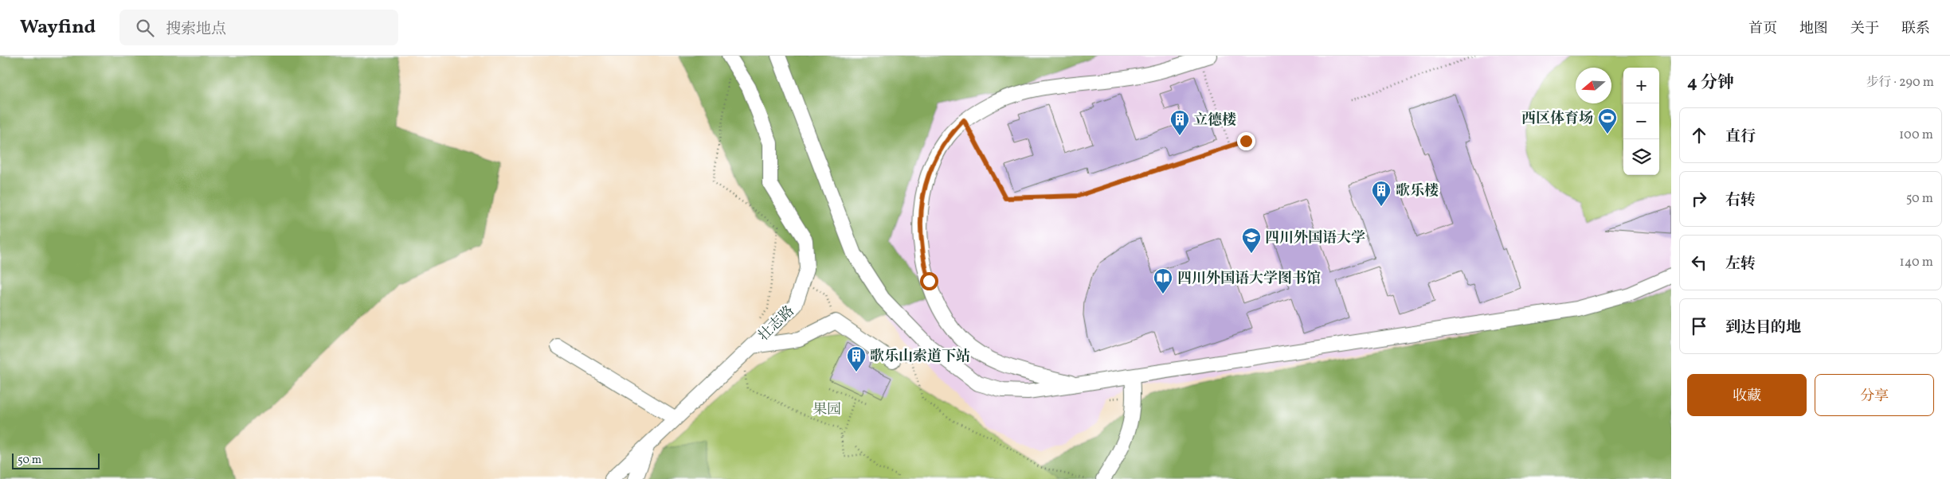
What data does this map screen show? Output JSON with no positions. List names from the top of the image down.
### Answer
{
  "streets": {
    "street": ["壮志路"]
  },
  "parks": ["果园"],
  "places": {
    "sports": ["西区体育场"],
    "building": ["立德楼", "歌乐楼", "歌乐山索道下站"],
    "school or university": ["四川外国语大学"],
    "library": ["四川外国语大学图书馆"]
  },
  "scale_bar": "50 m",
  "north": "left",
  "page": {
    "header": "Wayfind",
    "search": "搜索地点",
    "nav": [
      "首页",
      "地图",
      "关于",
      "联系"
    ],
    "heading": ["4 分钟", "步行 · 290 m"],
    "map_buttons": ["+", "−"],
    "list": [
      ["直行", "100 m"],
      ["右转", "50 m"],
      ["左转", "140 m"],
      "到达目的地"
    ],
    "buttons": ["收藏", "分享"],
    "scale": "50 m"
  }
}
